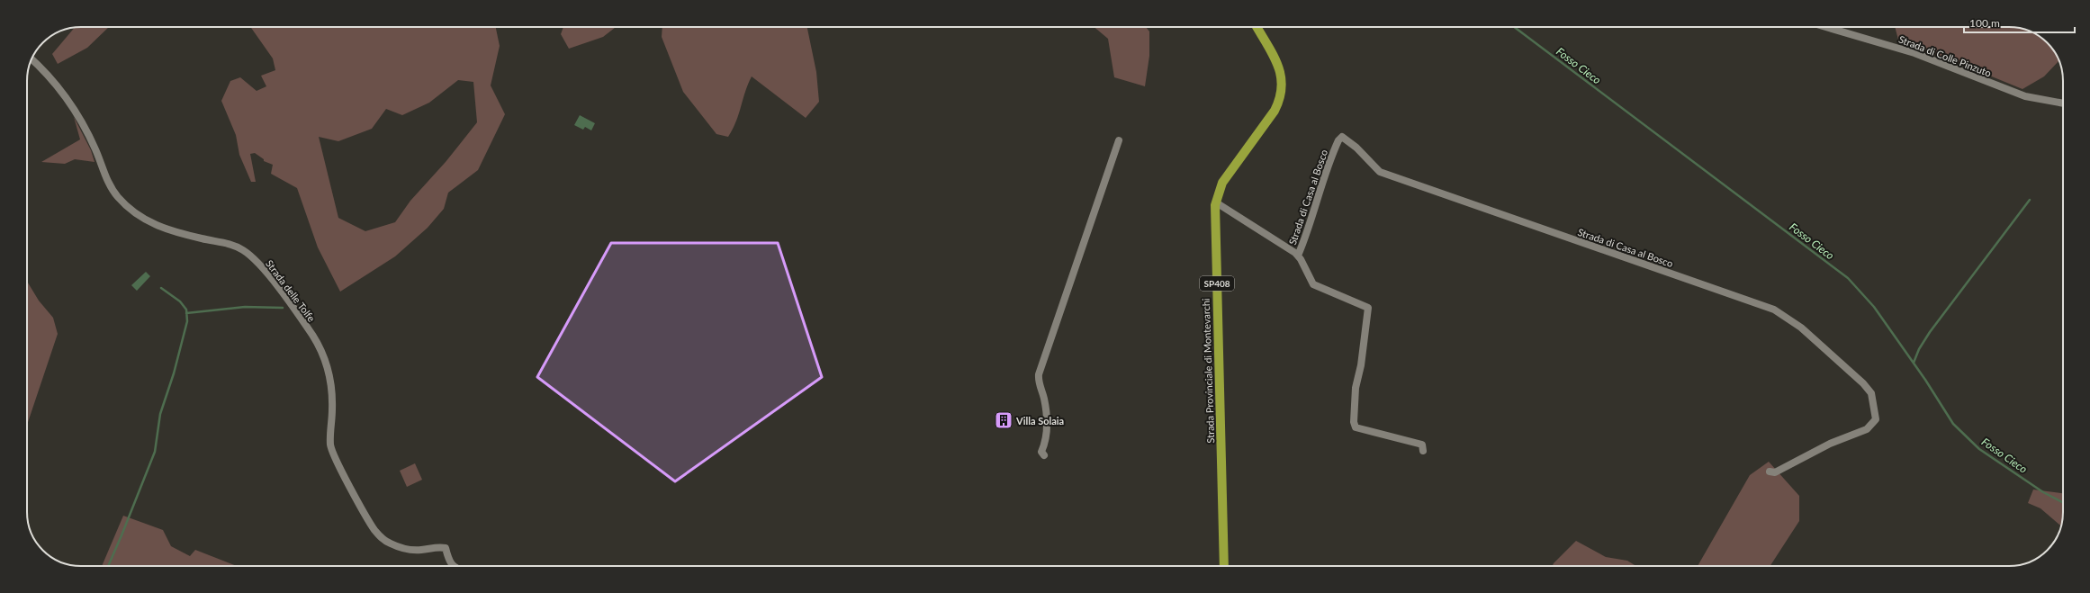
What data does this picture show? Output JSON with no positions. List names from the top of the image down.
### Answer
{
  "streets": {
    "main road": ["SP408", "Strada Provinciale di Montevarchi"],
    "street": ["Strada di Colle Pinzuto", "Strada di Casa al Bosco", "Strada delle Tolfe"]
  },
  "crossings": [
    ["Strada di Casa al Bosco", "Strada Provinciale di Montevarchi"]
  ],
  "water": ["Fosso Cieco"],
  "places": {
    "building": ["Villa Solaia"]
  },
  "scale_bar": "100 m"
}
